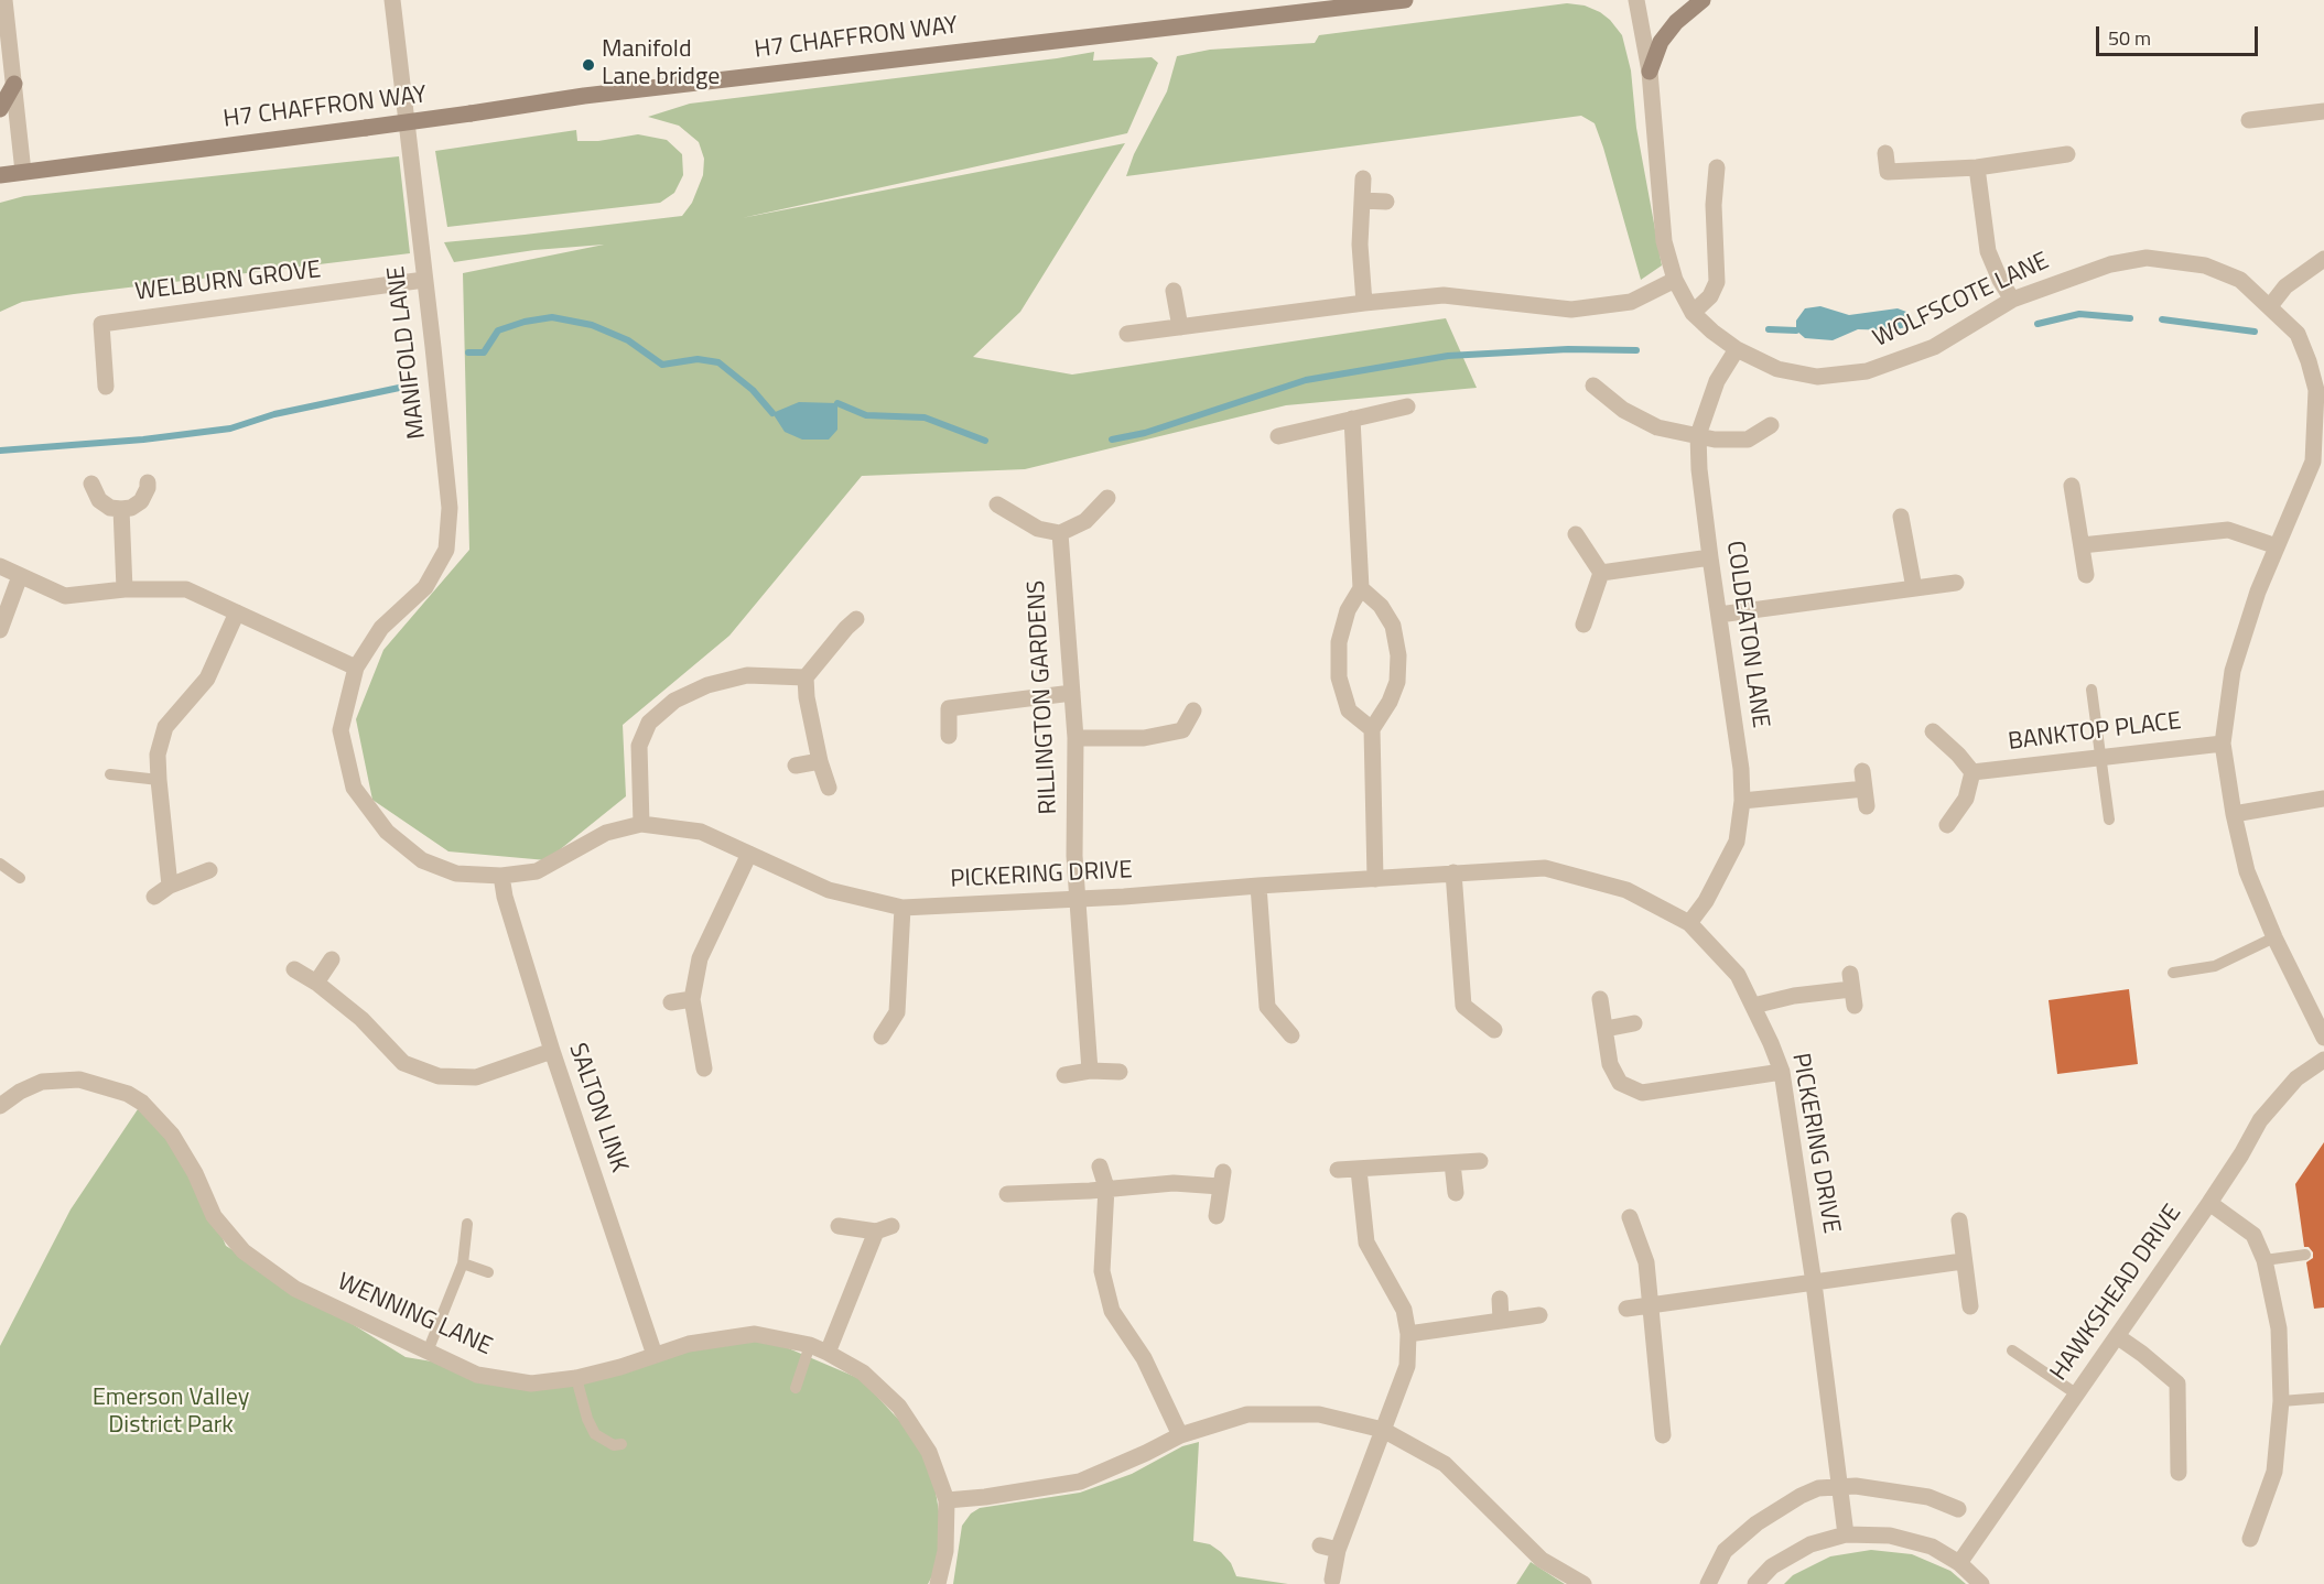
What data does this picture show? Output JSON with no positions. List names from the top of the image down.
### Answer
{
  "streets": {
    "street": [
      "H7 CHAFFRON WAY",
      "WELBURN GROVE",
      "WOLFSCOTE LANE",
      "MANIFOLD LANE",
      "COLDEATON LANE",
      "RILLINGTON GARDENS",
      "BANKTOP PLACE",
      "PICKERING DRIVE",
      "SALTON LINK",
      "HAWKSHEAD DRIVE",
      "WENNING LANE"
    ]
  },
  "crossings": [
    ["WELBURN GROVE", "MANIFOLD LANE"],
    ["WOLFSCOTE LANE", "COLDEATON LANE"],
    ["WOLFSCOTE LANE", "BANKTOP PLACE"],
    ["MANIFOLD LANE", "PICKERING DRIVE"],
    ["COLDEATON LANE", "PICKERING DRIVE"],
    ["RILLINGTON GARDENS", "PICKERING DRIVE"],
    ["PICKERING DRIVE", "SALTON LINK"],
    ["SALTON LINK", "WENNING LANE"]
  ],
  "parks": ["Emerson Valley District Park"],
  "places": ["Manifold Lane bridge"],
  "scale_bar": "50 m"
}
